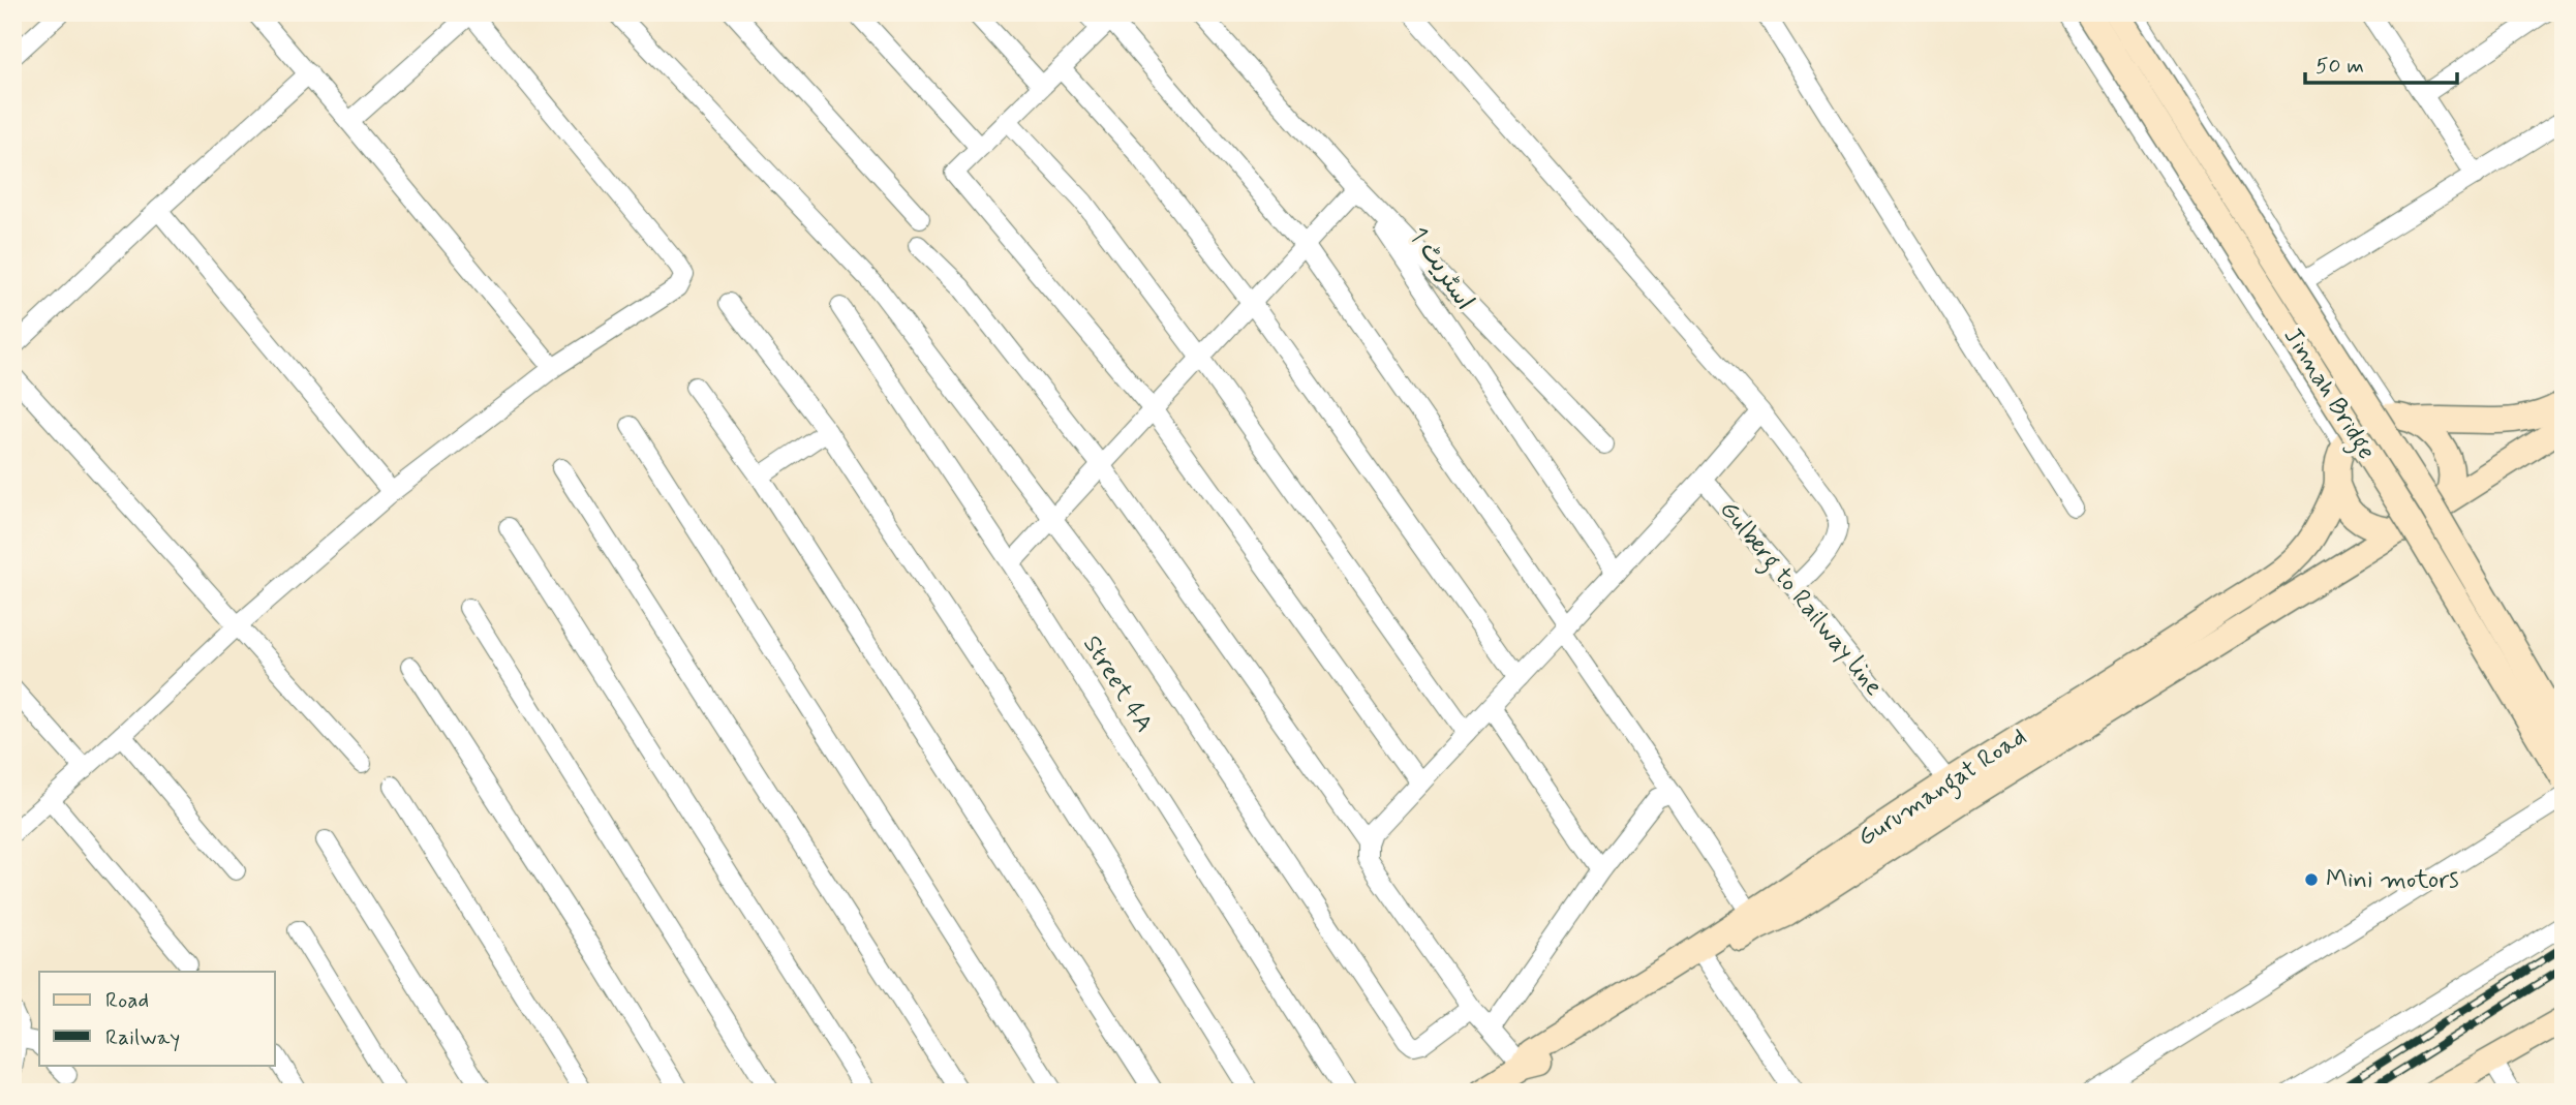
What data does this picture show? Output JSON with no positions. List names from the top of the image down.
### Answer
{
  "streets": {
    "main road": ["Jinnah Bridge", "Gurumangat Road"],
    "street": ["اسٹریٹ 1", "Gulberg to Railway line", "Street 4A"]
  },
  "crossings": [
    ["Gulberg to Railway line", "Gurumangat Road"]
  ],
  "places": ["Mini motors"],
  "legend": ["Road", "Railway"],
  "scale_bar": "50 m"
}
